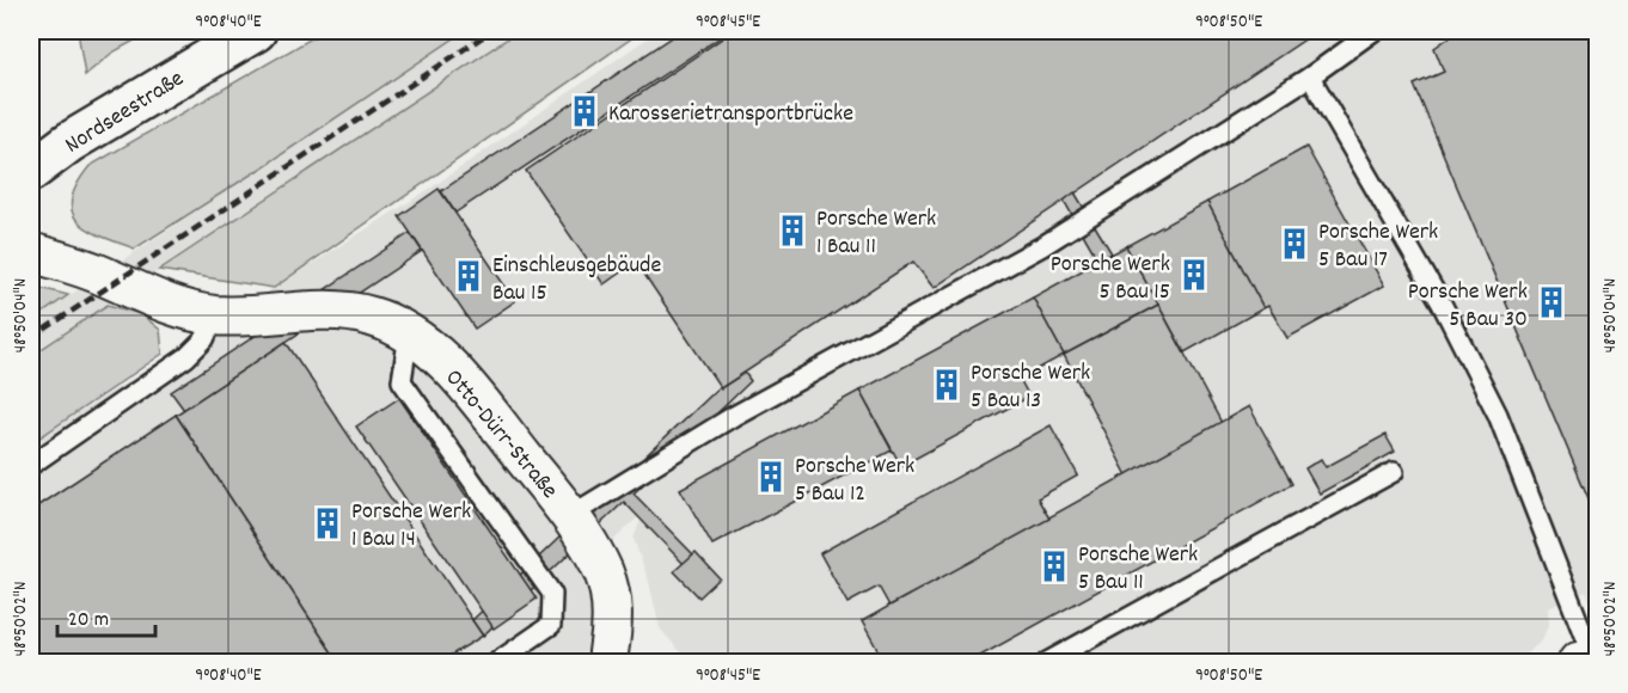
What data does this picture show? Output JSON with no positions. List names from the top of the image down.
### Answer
{
  "streets": {
    "main road": ["Nordseestraße"],
    "street": ["Otto-Dürr-Straße"]
  },
  "places": {
    "building": [
      "Karosserietransportbrücke",
      "Porsche Werk 1 Bau 11",
      "Porsche Werk 5 Bau 17",
      "Porsche Werk 5 Bau 15",
      "Einschleusgebäude Bau 15",
      "Porsche Werk 5 Bau 30",
      "Porsche Werk 5 Bau 13",
      "Porsche Werk 5 Bau 12",
      "Porsche Werk 1 Bau 14",
      "Porsche Werk 5 Bau 11"
    ]
  },
  "scale_bar": "20 m",
  "coordinates": [
    "9°08'40\"E",
    "9°08'45\"E",
    "9°08'50\"E",
    "48°50'04\"N",
    "48°50'02\"N"
  ]
}
